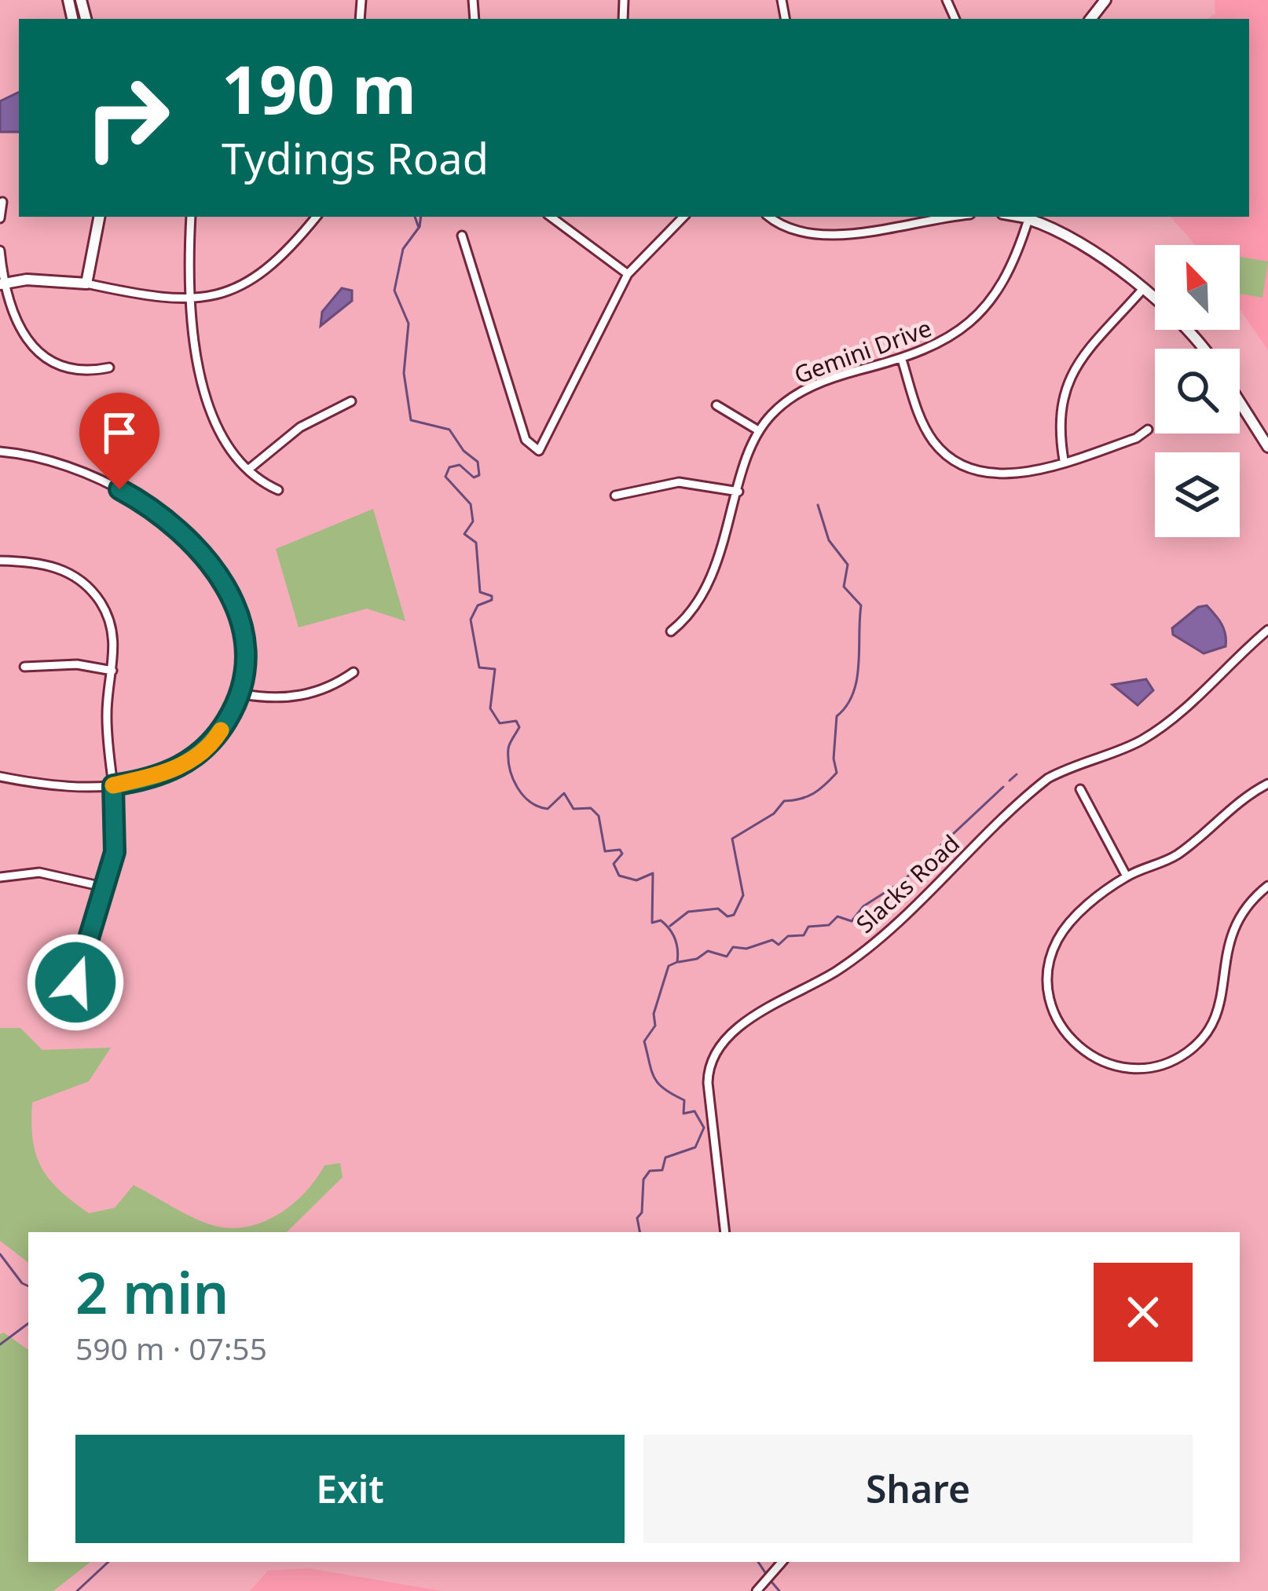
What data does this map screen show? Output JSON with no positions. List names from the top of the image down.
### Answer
{
  "streets": {
    "street": ["Gemini Drive", "Slacks Road"]
  },
  "north": "top left",
  "page": {
    "turn": ["190 m", "Tydings Road"],
    "heading": ["2 min", "590 m · 07:55"],
    "buttons": ["Exit", "Share"]
  }
}
